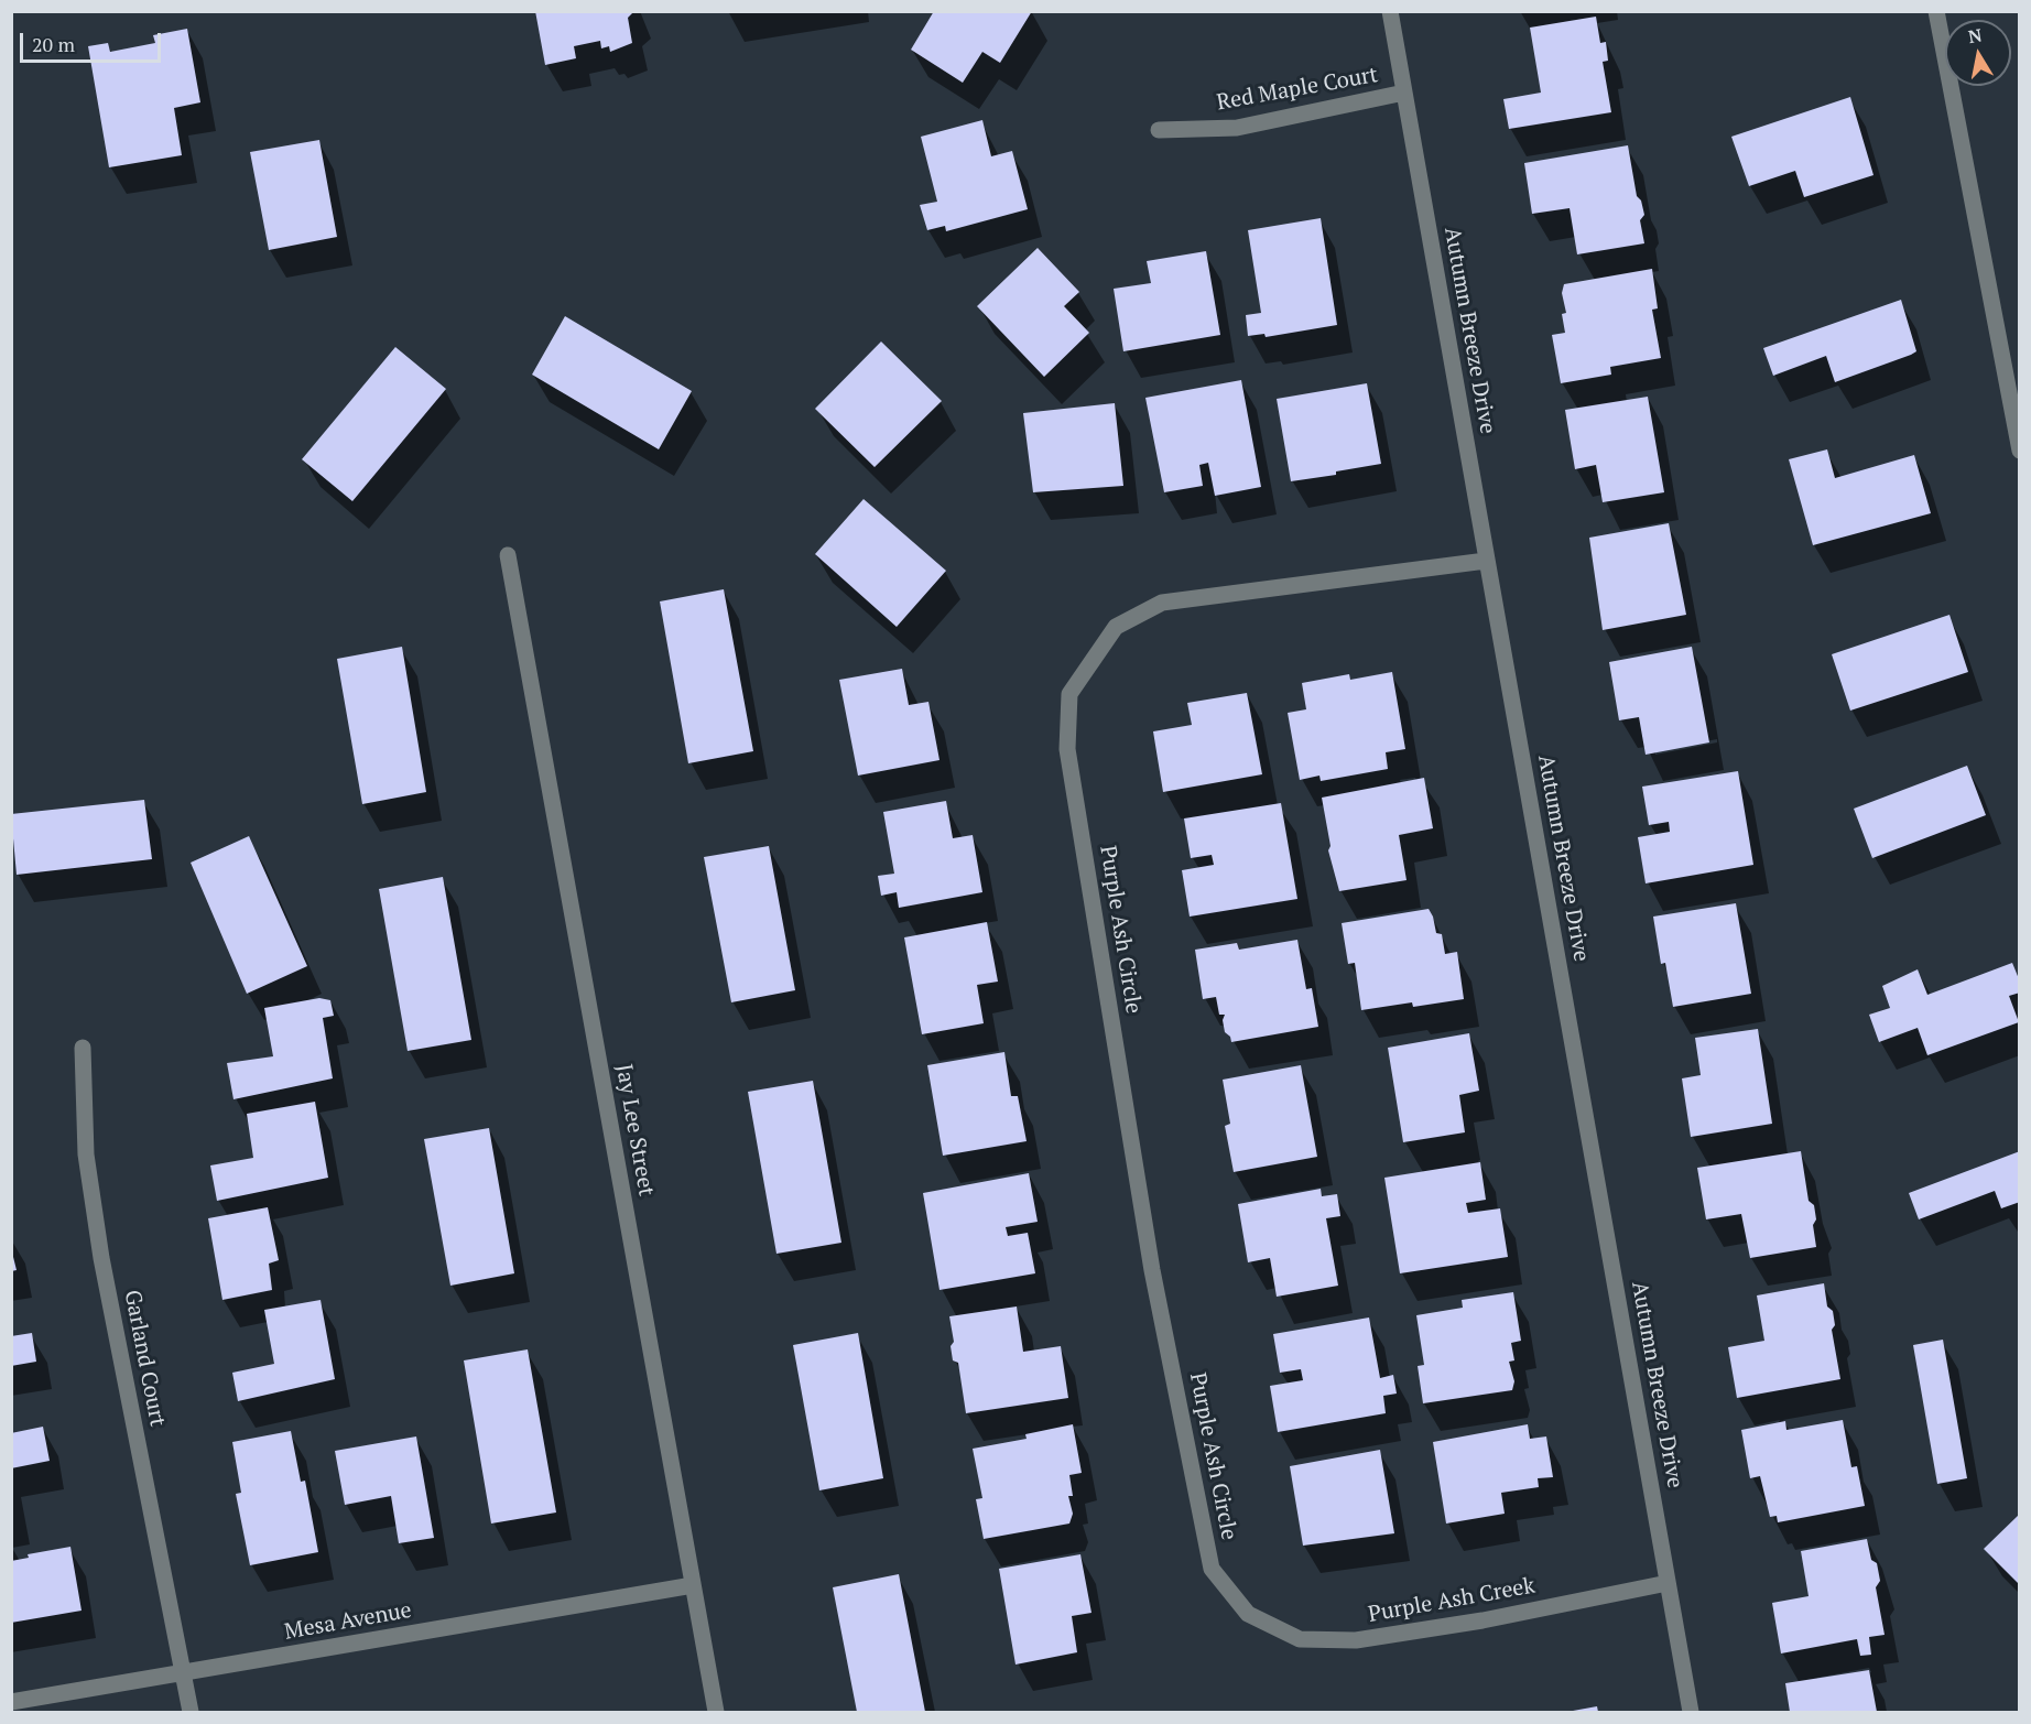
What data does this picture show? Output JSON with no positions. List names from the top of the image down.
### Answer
{
  "streets": {
    "street": [
      "Red Maple Court",
      "Autumn Breeze Drive",
      "Purple Ash Circle",
      "Jay Lee Street",
      "Garland Court",
      "Purple Ash Creek",
      "Mesa Avenue"
    ]
  },
  "crossings": [
    ["Red Maple Court", "Autumn Breeze Drive"],
    ["Autumn Breeze Drive", "Purple Ash Circle"],
    ["Autumn Breeze Drive", "Purple Ash Creek"],
    ["Purple Ash Circle", "Purple Ash Creek"],
    ["Jay Lee Street", "Mesa Avenue"],
    ["Garland Court", "Mesa Avenue"]
  ],
  "scale_bar": "20 m",
  "north": "top"
}
